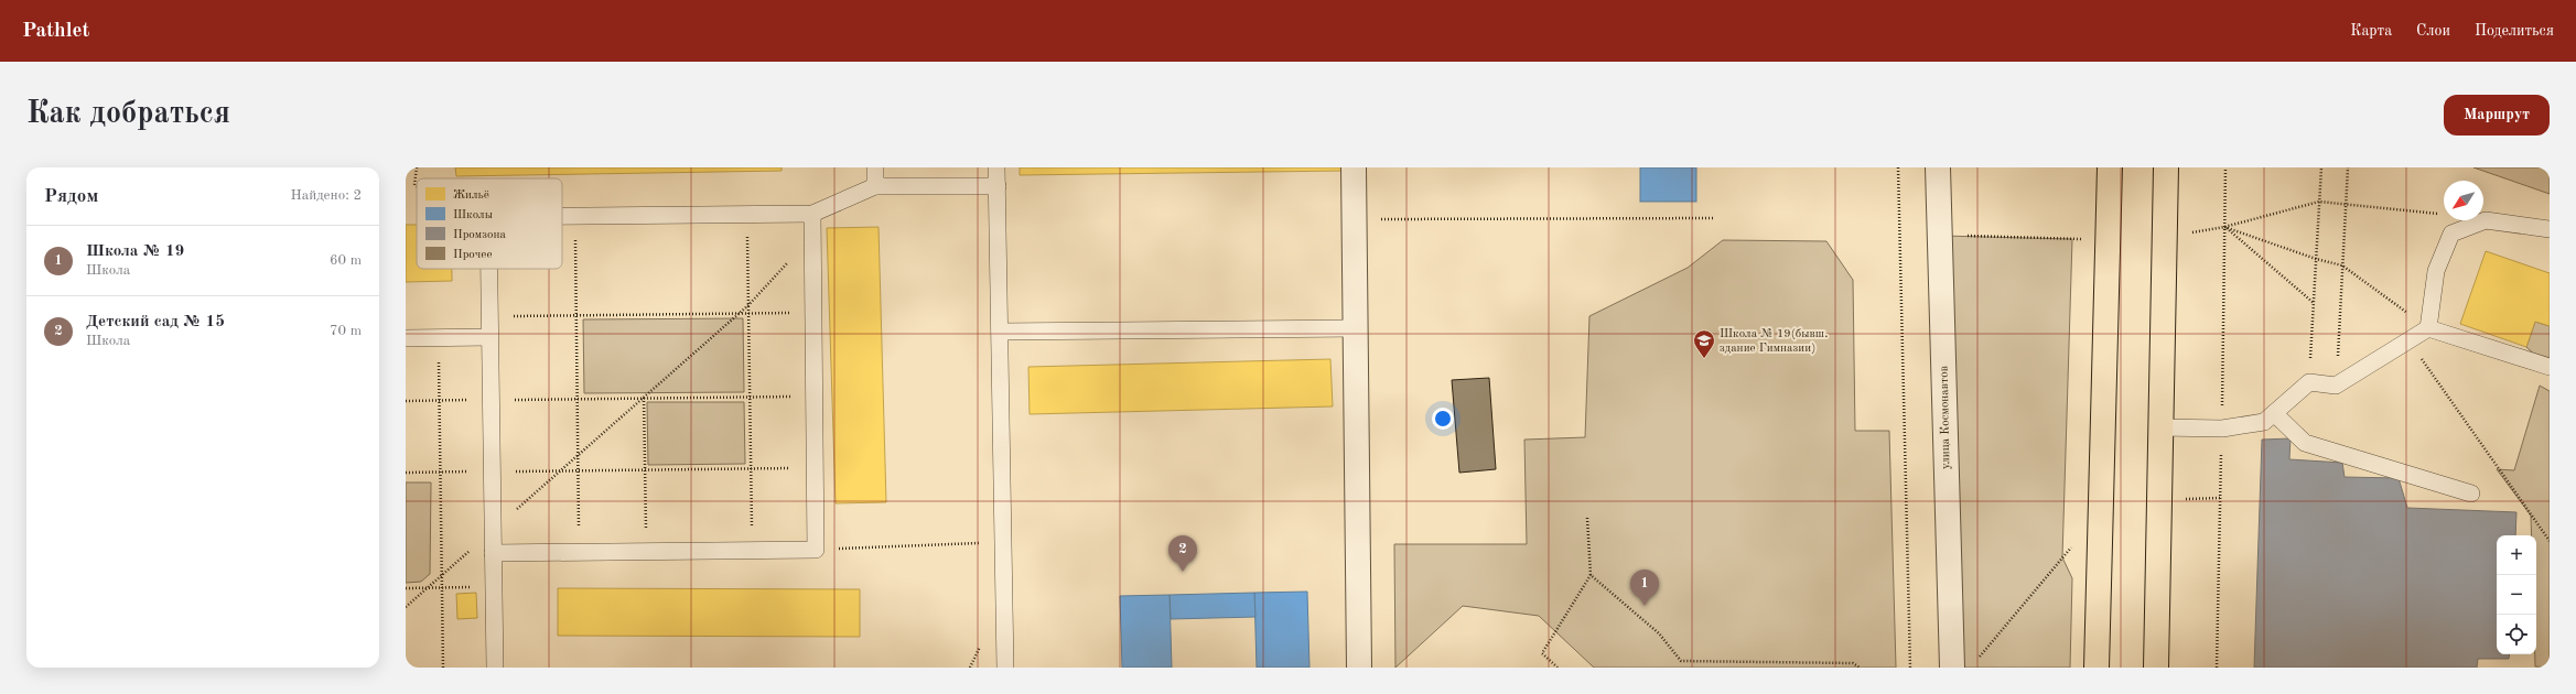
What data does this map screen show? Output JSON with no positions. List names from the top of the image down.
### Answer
{
  "streets": {
    "street": ["улица Космонавтов"]
  },
  "places": {
    "school or university": ["Школа № 19(бывш. здание Гимназии)"]
  },
  "legend": [
    "Жильё",
    "Школы",
    "Промзона",
    "Прочее"
  ],
  "north": "bottom left",
  "page": {
    "header": "Pathlet",
    "nav": ["Карта", "Слои", "Поделиться"],
    "buttons": "Маршрут",
    "title": "Как добраться",
    "heading": ["Рядом", "Найдено: 2"],
    "list": [
      {
        "mark": "1",
        "name": "Школа № 19",
        "note": "Школа",
        "value": "60 m"
      },
      {
        "mark": "2",
        "name": "Детский сад № 15",
        "note": "Школа",
        "value": "70 m"
      }
    ],
    "map_buttons": ["+", "−"],
    "pins": ["2", "1"]
  }
}
